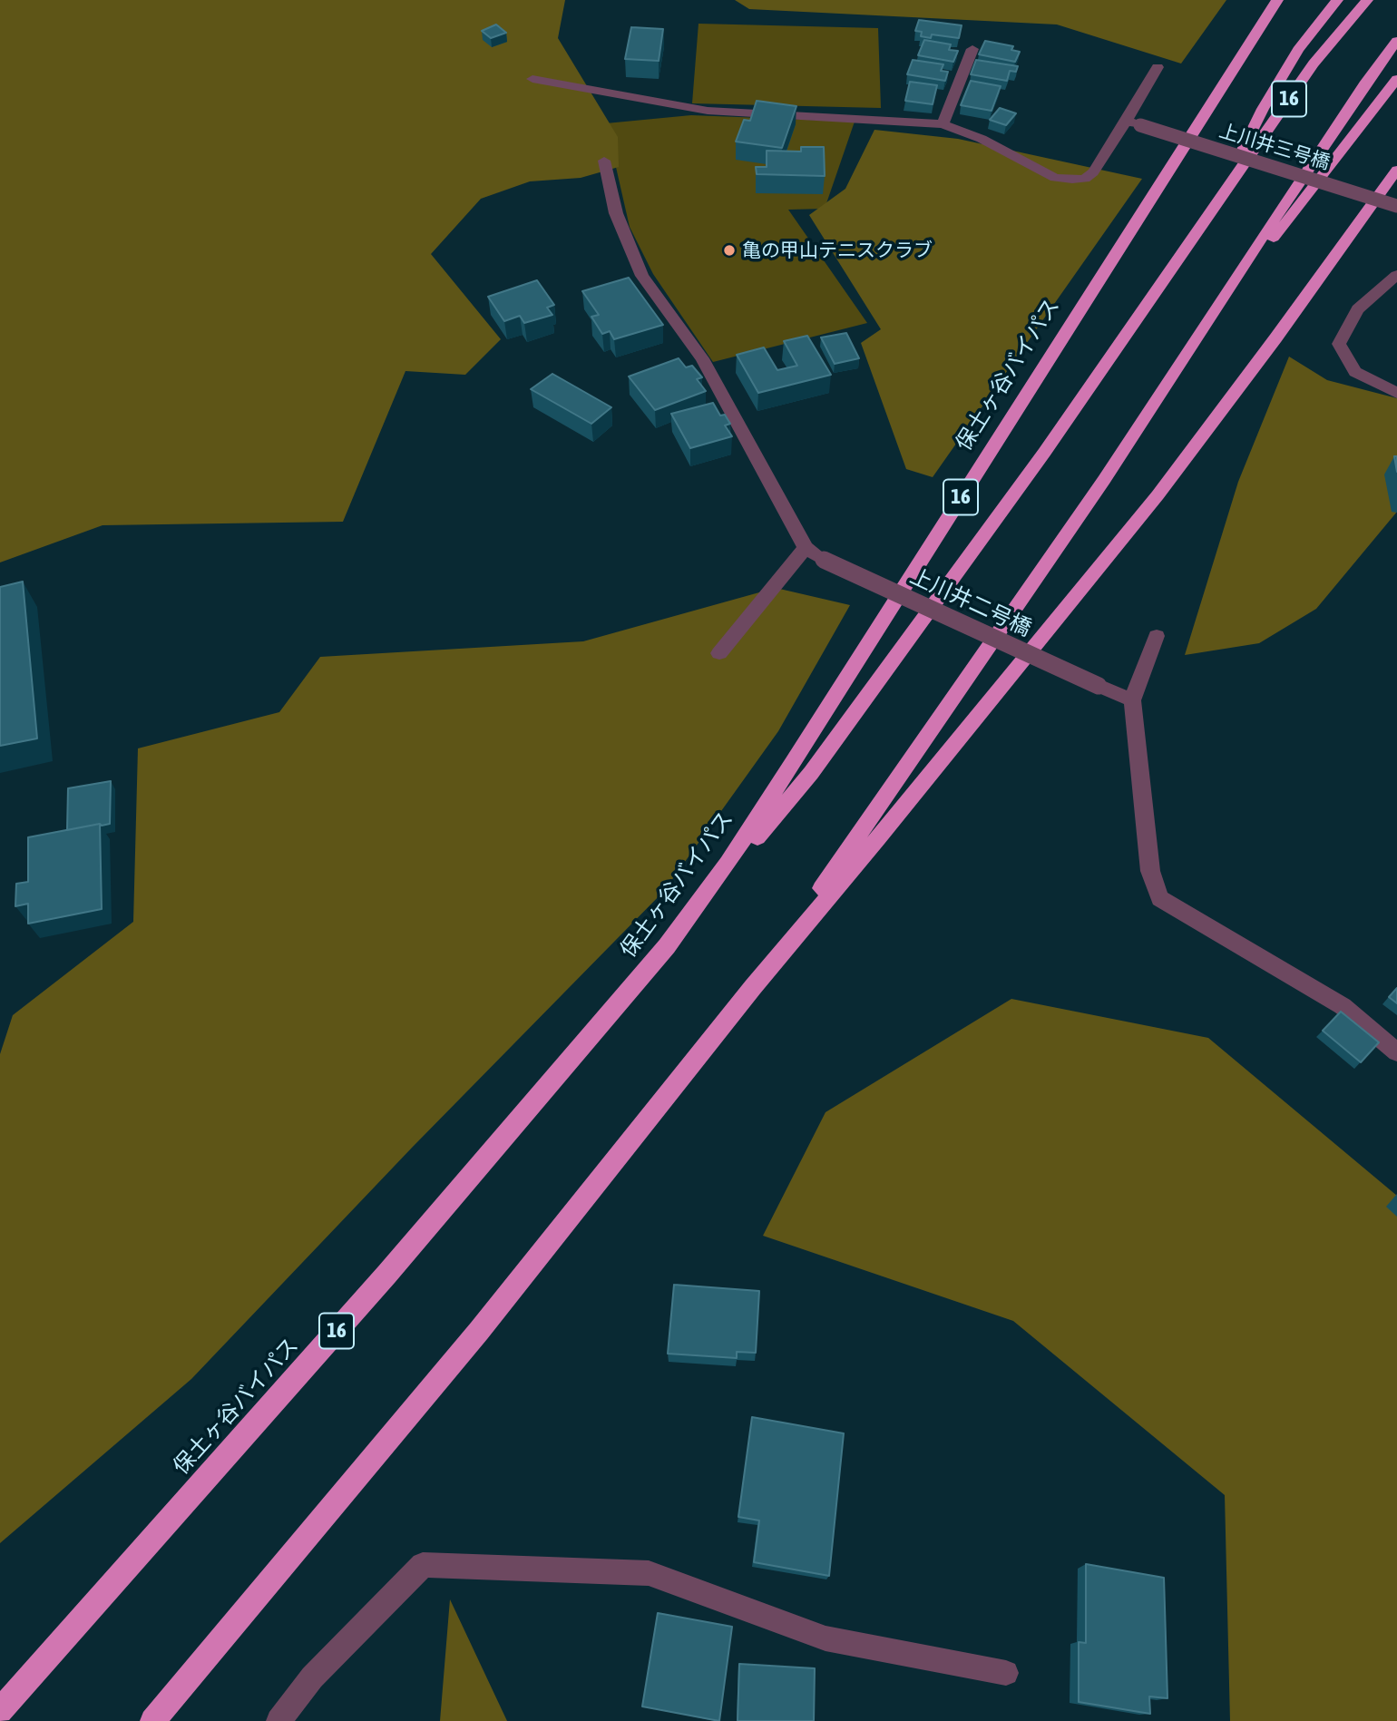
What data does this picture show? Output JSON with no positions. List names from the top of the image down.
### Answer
{
  "streets": {
    "highway": ["16", "保土ヶ谷バイパス"],
    "street": ["上川井三号橋", "上川井二号橋"]
  },
  "crossings": [
    ["16", "保土ヶ谷バイパス"]
  ],
  "places": ["亀の甲山テニスクラブ"]
}
